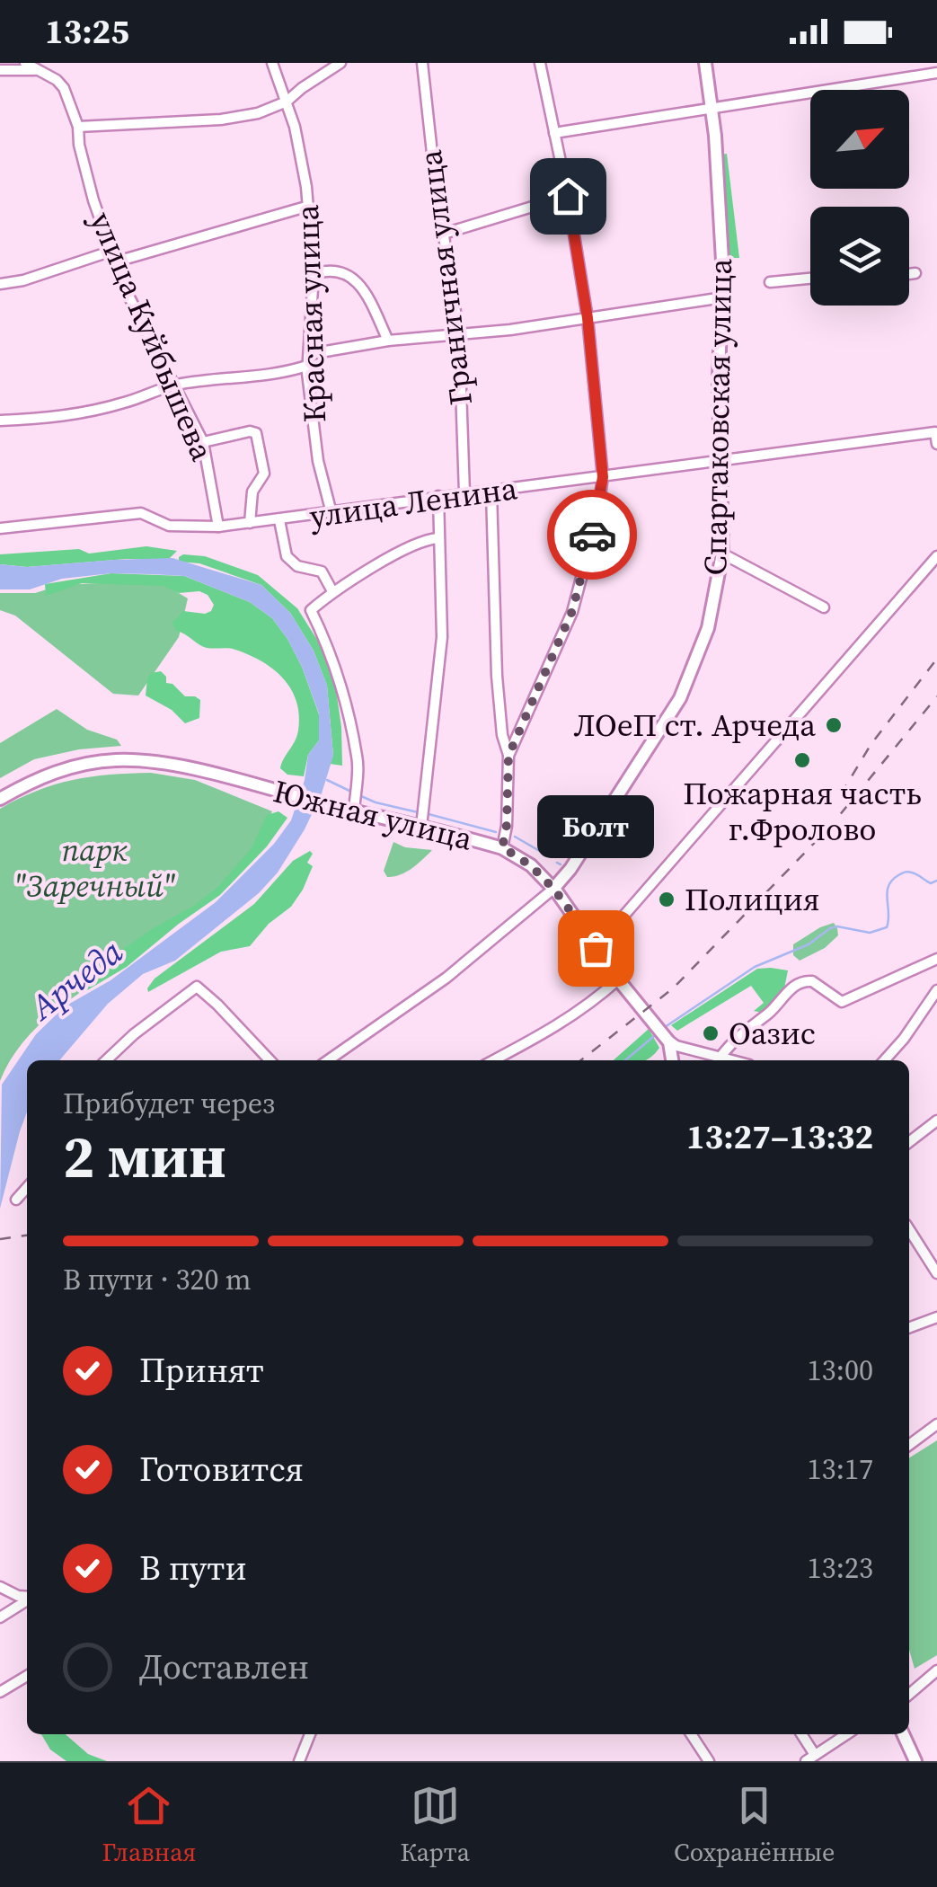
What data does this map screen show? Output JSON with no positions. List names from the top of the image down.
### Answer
{
  "streets": {
    "main road": ["Спартаковская улица", "Южная улица"],
    "street": [
      "Граничная улица",
      "Красная улица",
      "улица Куйбышева",
      "улица Ленина"
    ]
  },
  "crossings": [
    ["Граничная улица", "улица Ленина"],
    ["Красная улица", "улица Ленина"],
    ["улица Куйбышева", "улица Ленина"],
    ["Спартаковская улица", "улица Ленина"],
    ["Спартаковская улица", "Южная улица"]
  ],
  "water": ["Арчеда"],
  "parks": ["парк \"Заречный\""],
  "places": [
    "ЛОеП ст. Арчеда",
    "Пожарная часть г.Фролово",
    "Полиция",
    "Болт",
    "Оазис"
  ],
  "north": "top right",
  "page": {
    "status": "13:25",
    "bubble": "Болт",
    "heading": ["2 мин", "Прибудет через", "13:27–13:32"],
    "bar": "В пути · 320 m",
    "list": [
      ["Принят", "13:00"],
      ["Готовится", "13:17"],
      ["В пути", "13:23"],
      "Доставлен"
    ],
    "tabs": ["Главная", "Карта", "Сохранённые"]
  }
}
